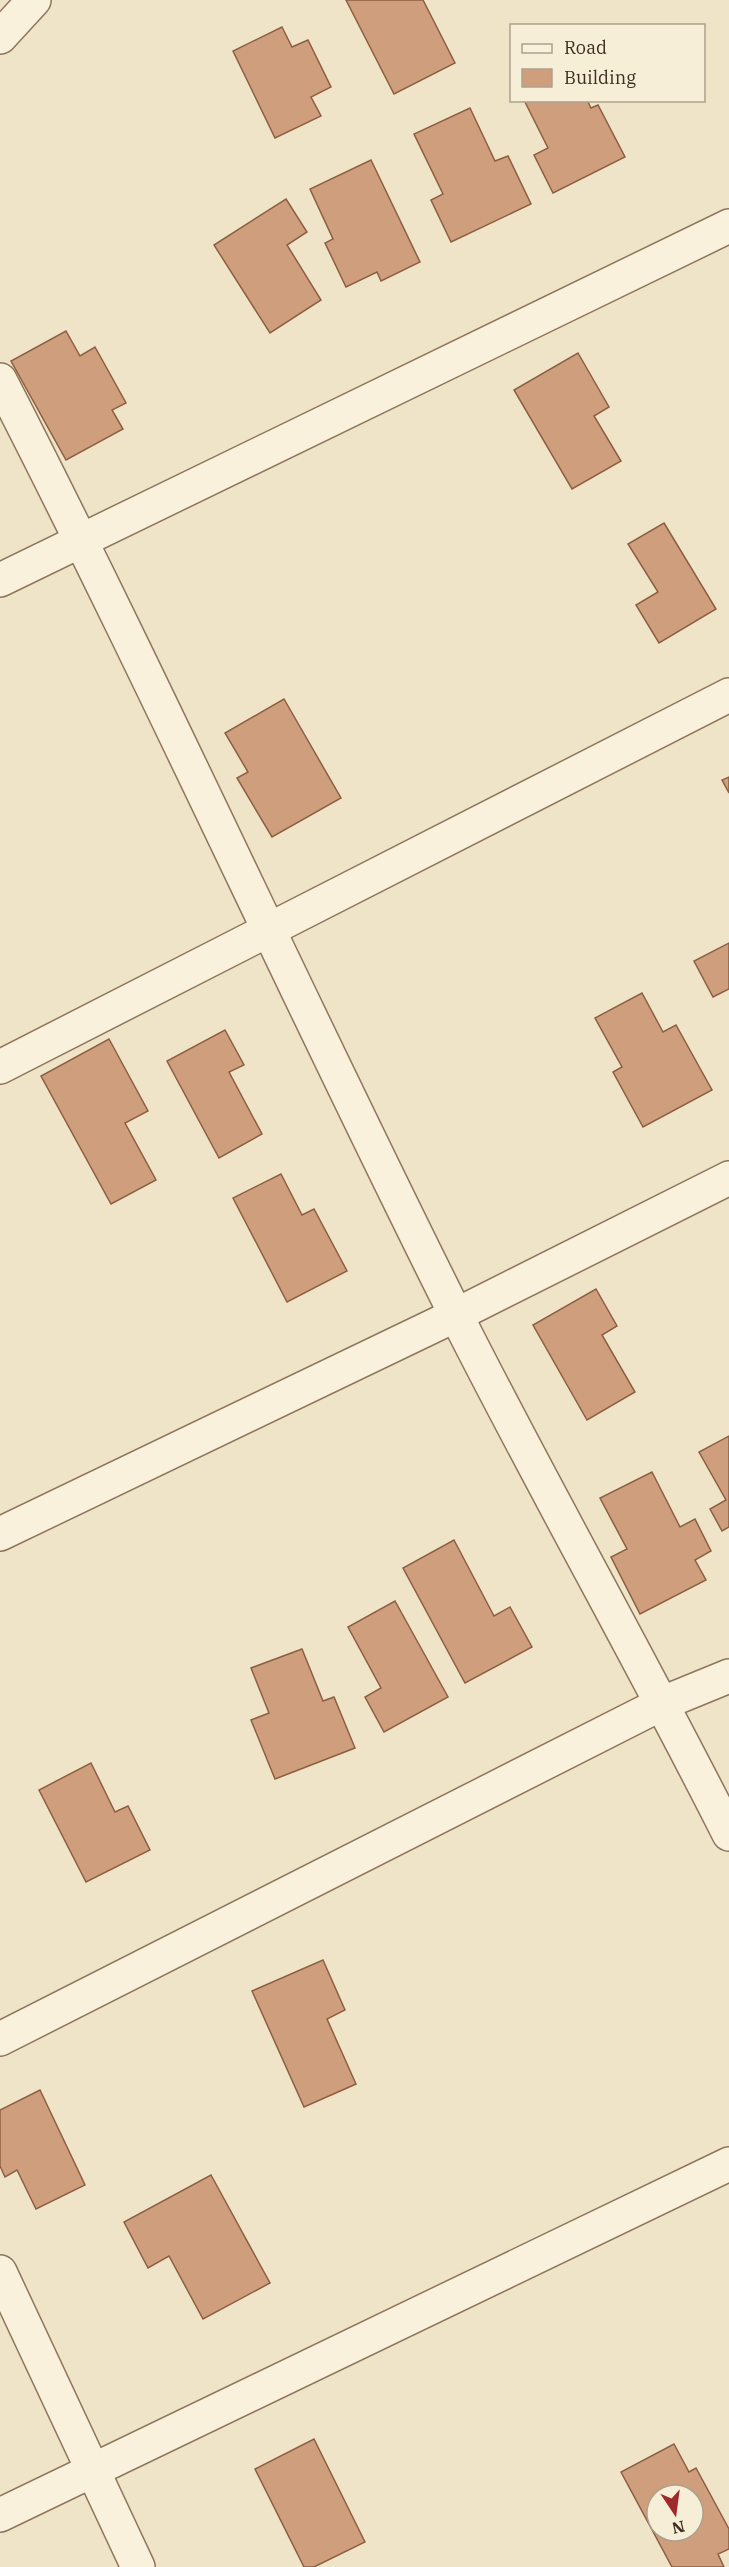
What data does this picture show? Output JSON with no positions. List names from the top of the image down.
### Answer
{
  "legend": ["Road", "Building"],
  "north": "bottom"
}
